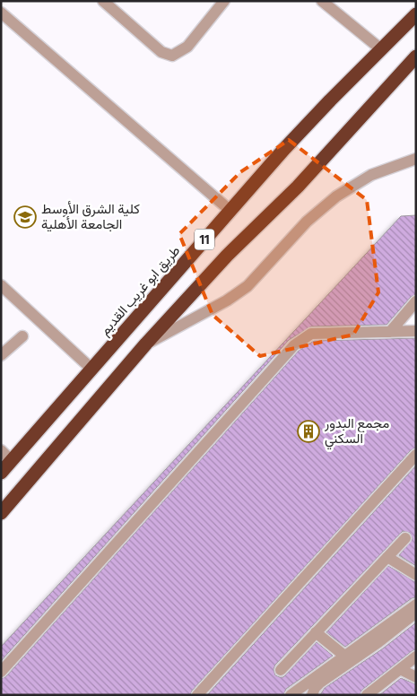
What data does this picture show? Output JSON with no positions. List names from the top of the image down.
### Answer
{
  "streets": {
    "highway": ["11", "طريق ابو غريب القديم"]
  },
  "places": {
    "school or university": ["كلية الشرق الأوسط الجامعة الأهلية"],
    "building": ["مجمع البدور السكني"]
  }
}
